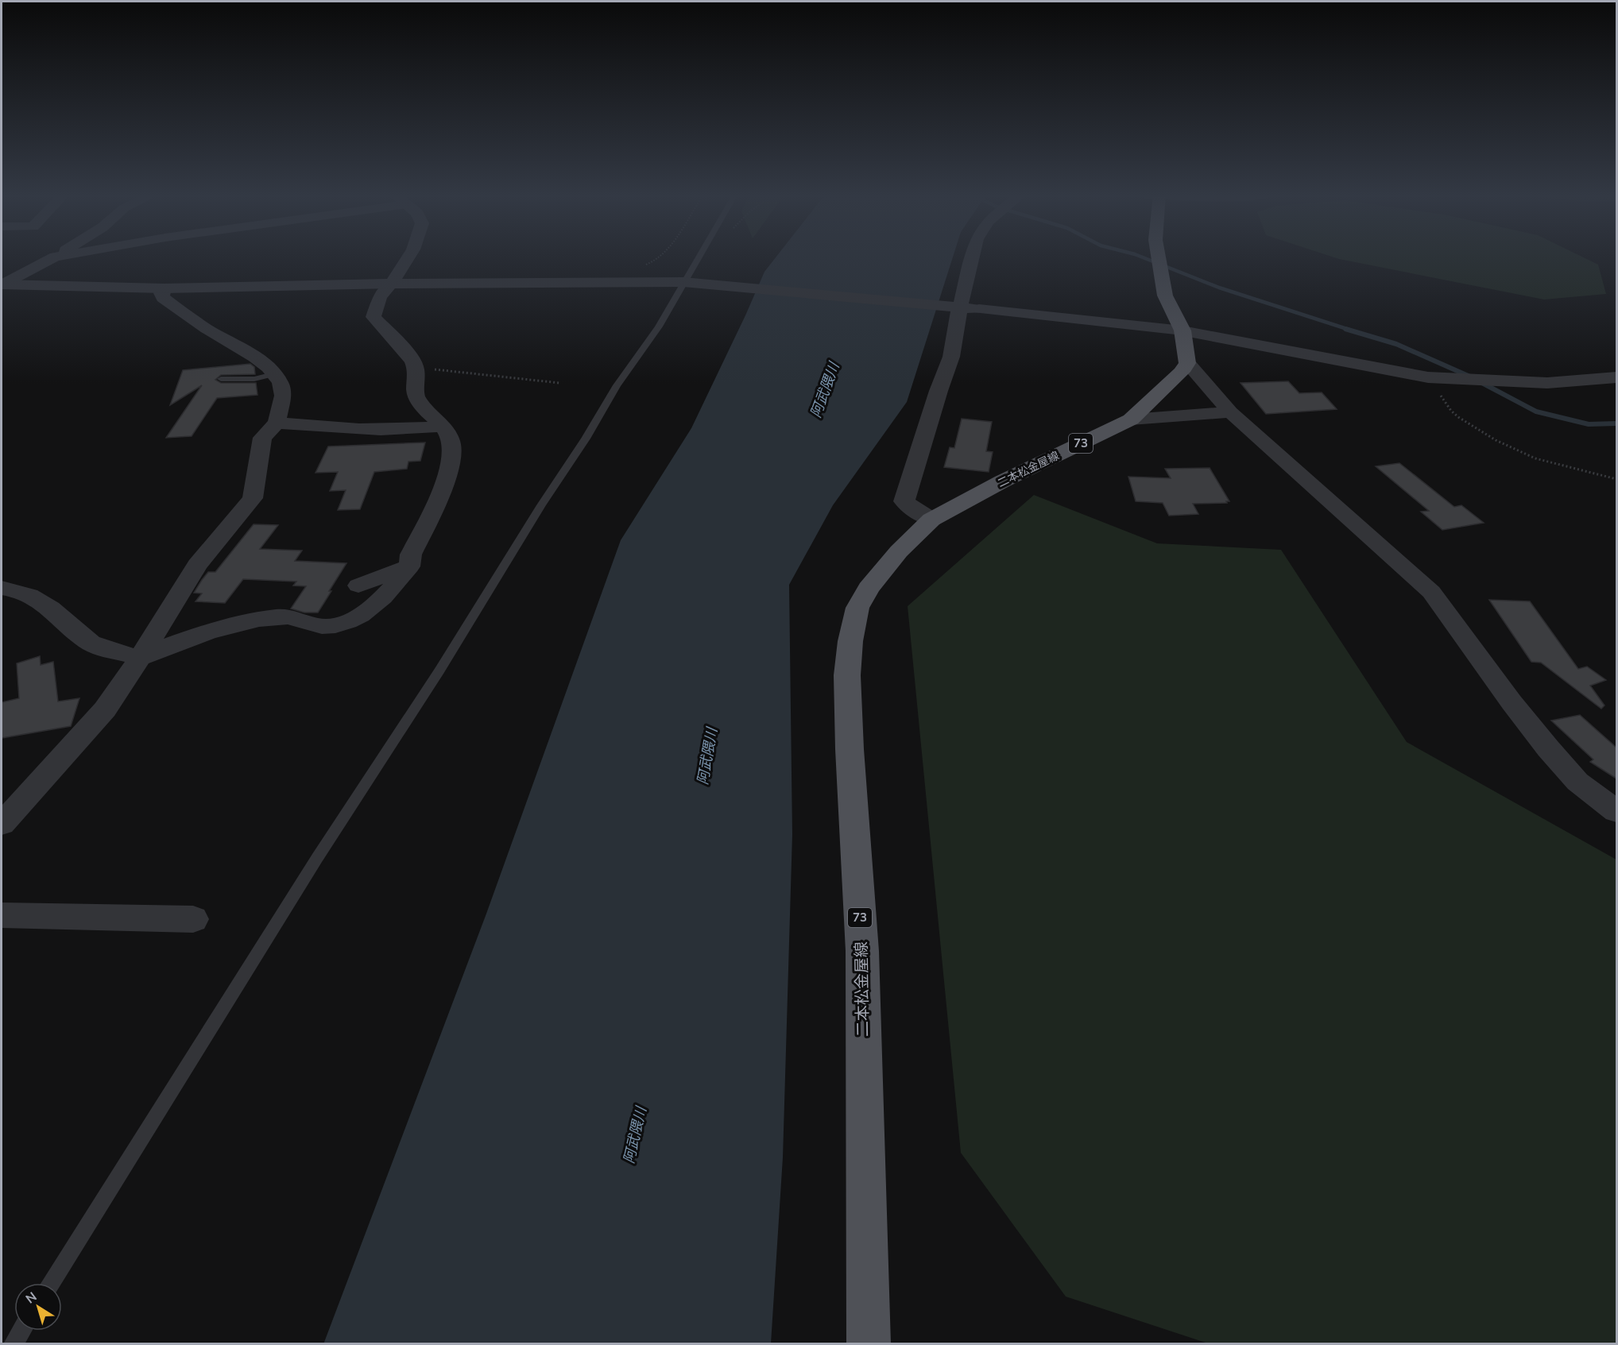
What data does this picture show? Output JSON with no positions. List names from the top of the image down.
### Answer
{
  "streets": {
    "main road": ["73", "二本松金屋線"]
  },
  "water": ["阿武隈川"],
  "north": "top left"
}
